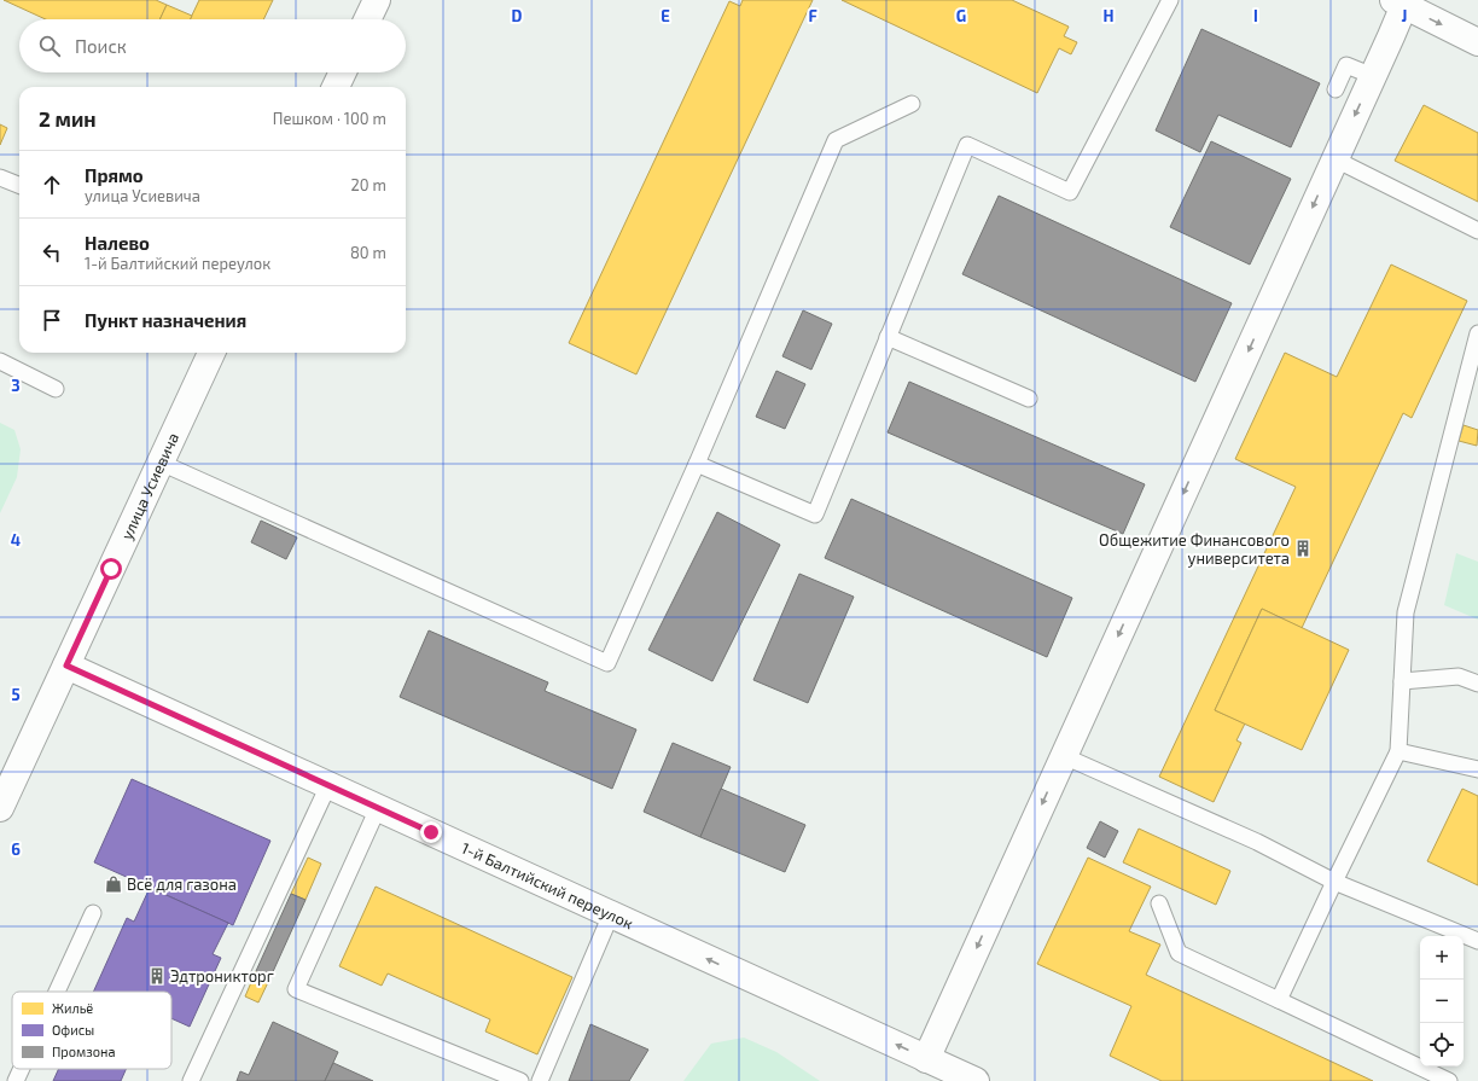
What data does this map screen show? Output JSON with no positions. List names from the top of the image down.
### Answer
{
  "streets": {
    "street": ["улица Усиевича", "1-й Балтийский переулок"]
  },
  "crossings": [
    ["улица Усиевича", "1-й Балтийский переулок"]
  ],
  "places": {
    "building": ["Общежитие Финансового университета", "Эдтроникторг"],
    "shop": ["Всё для газона"]
  },
  "legend": ["Жильё", "Офисы", "Промзона"],
  "page": {
    "search": "Поиск",
    "heading": ["2 мин", "Пешком · 100 m"],
    "list": [
      ["Прямо", "улица Усиевича", "20 m"],
      ["Налево", "1-й Балтийский переулок", "80 m"],
      "Пункт назначения"
    ],
    "map_buttons": ["+", "−"]
  },
  "grid": {
    "columns": [
      "D",
      "E",
      "F",
      "G",
      "H",
      "I",
      "J"
    ],
    "rows": [
      "3",
      "4",
      "5",
      "6"
    ]
  }
}
